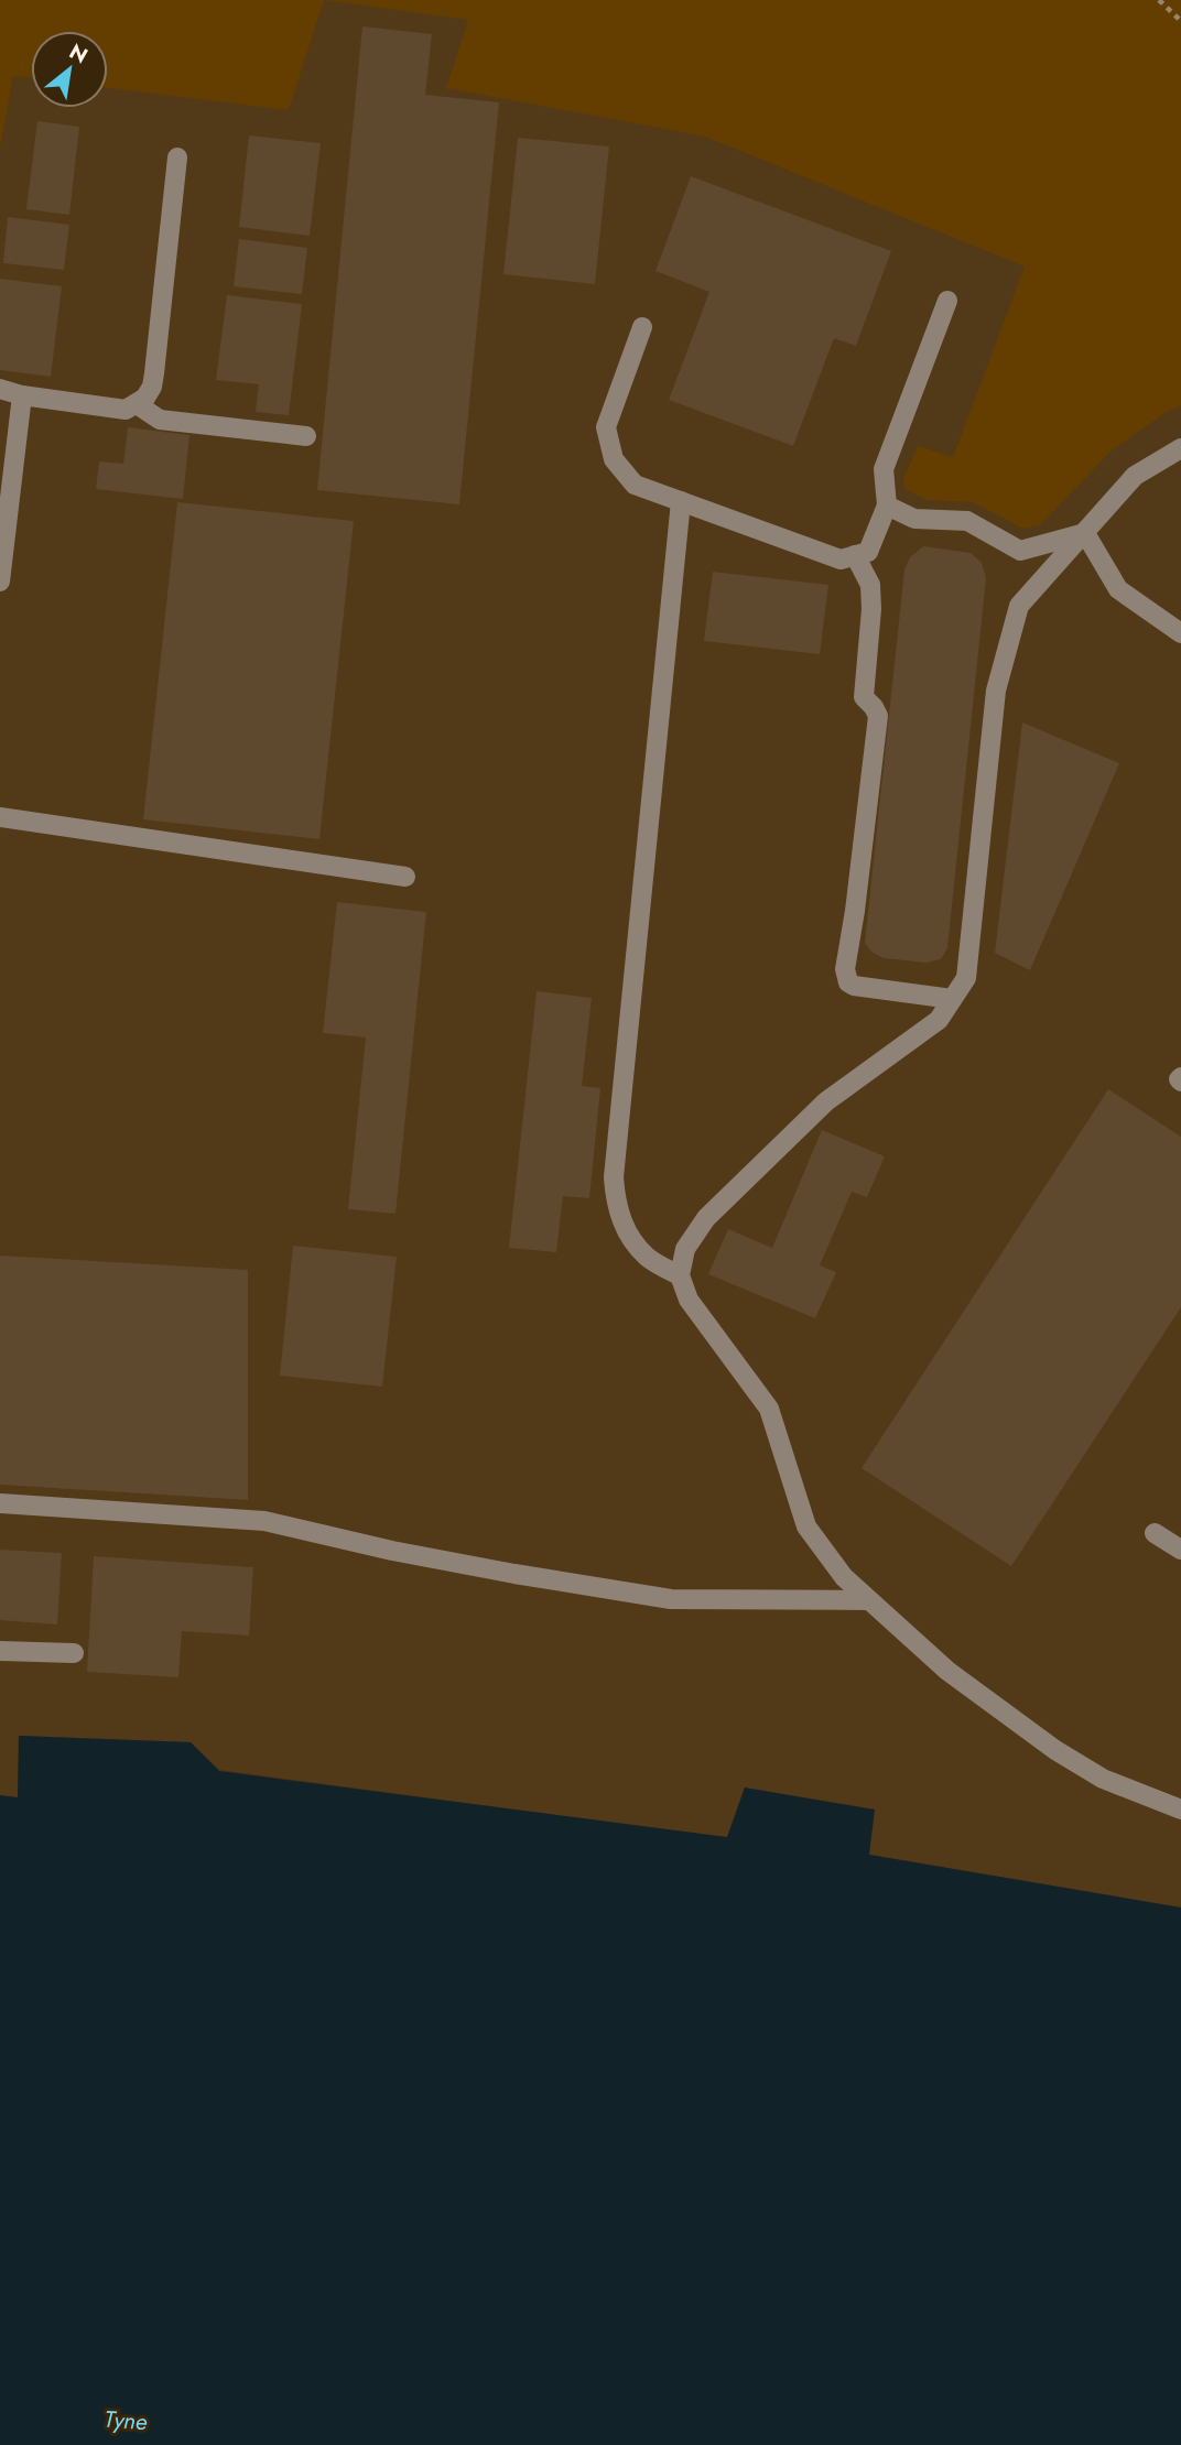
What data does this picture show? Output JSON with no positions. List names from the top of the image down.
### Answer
{
  "water": ["Tyne"],
  "north": "top right"
}
